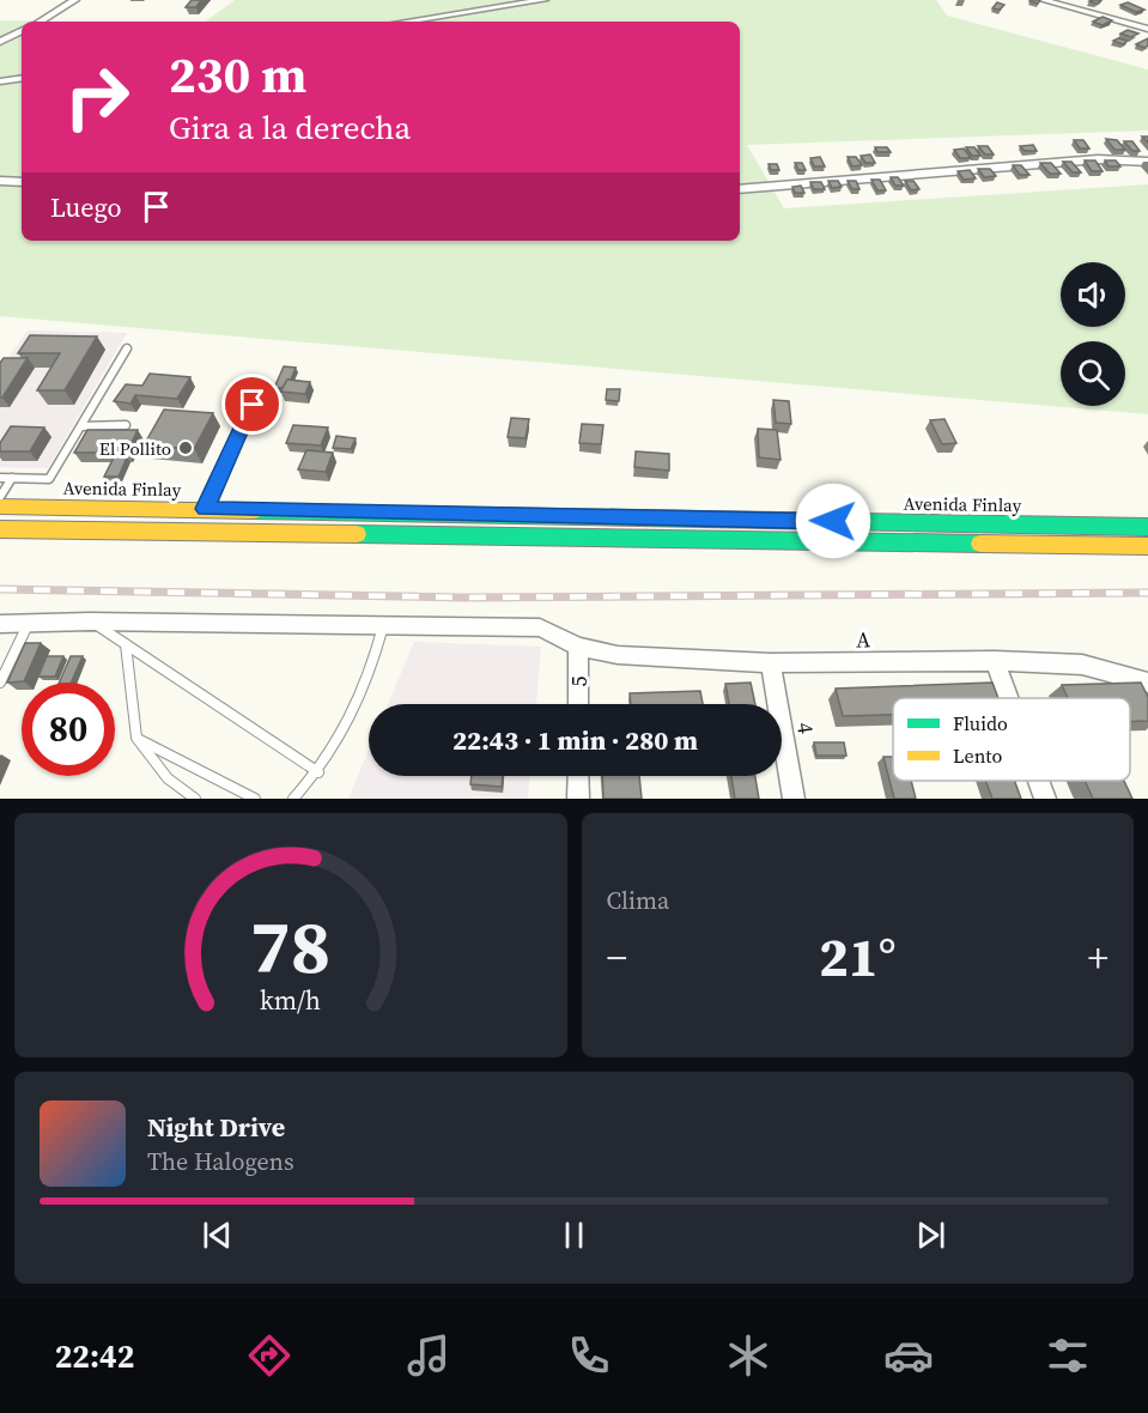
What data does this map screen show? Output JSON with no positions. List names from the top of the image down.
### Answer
{
  "streets": {
    "highway": ["Avenida Finlay"],
    "street": ["A", "5", "4"]
  },
  "crossings": [
    ["A", "5"],
    ["A", "4"]
  ],
  "places": ["El Pollito"],
  "legend": ["Fluido", "Lento"],
  "page": {
    "turn": ["230 m", "Gira a la derecha"],
    "then": "Luego",
    "limit": "80",
    "trip": "22:43 · 1 min · 280 m",
    "tile": "Clima",
    "heat": ["−", "21°", "+"],
    "song": ["Night Drive", "The Halogens"],
    "tabs": "22:42",
    "gauge": ["78", "km/h"]
  }
}
